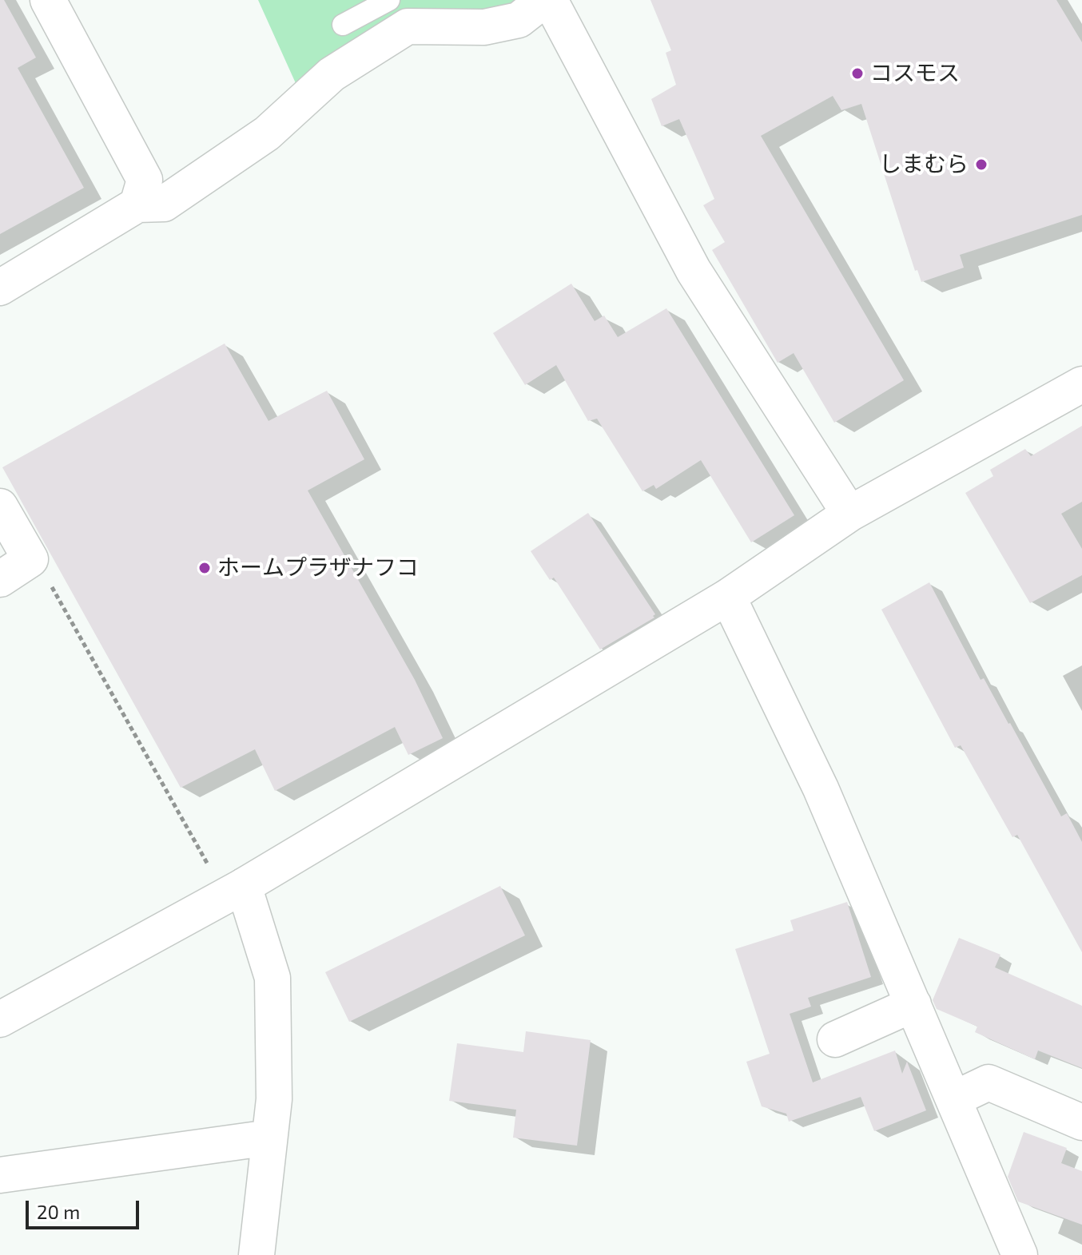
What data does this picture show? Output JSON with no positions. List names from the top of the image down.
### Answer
{
  "places": ["コスモス", "しまむら", "ホームプラザナフコ"],
  "scale_bar": "20 m"
}
